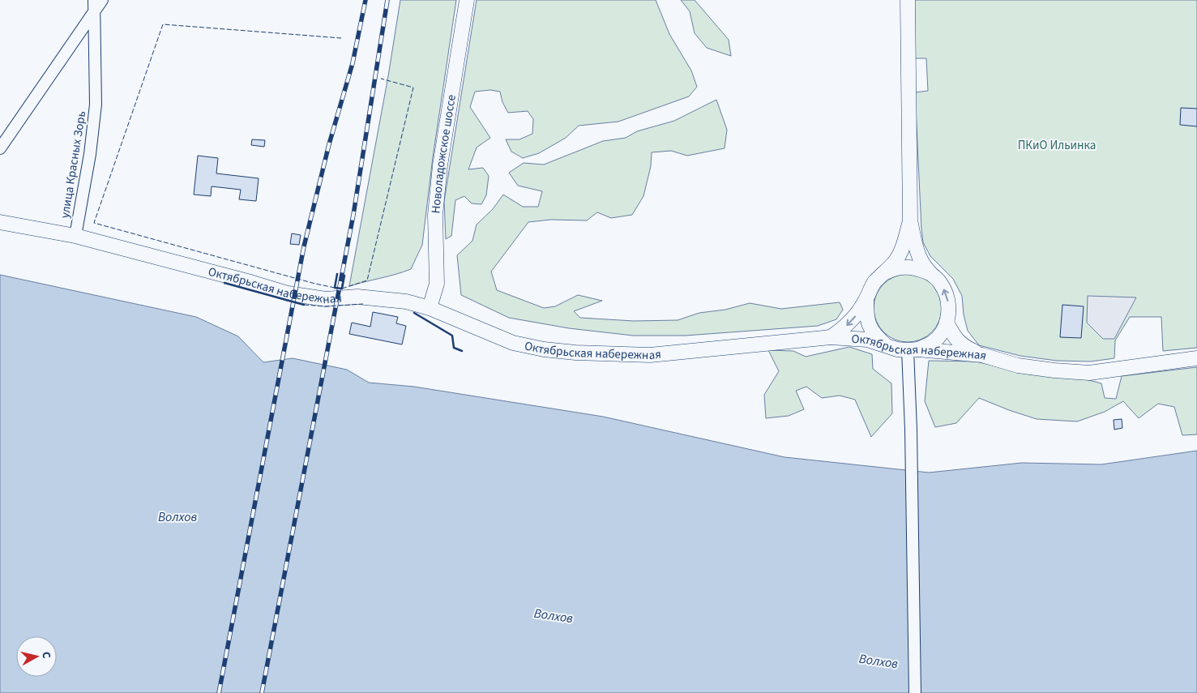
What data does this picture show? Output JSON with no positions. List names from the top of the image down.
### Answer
{
  "streets": {
    "main road": ["Новоладожское шоссе", "Октябрьская набережная"],
    "street": ["улица Красных Зорь"]
  },
  "crossings": [
    ["Новоладожское шоссе", "Октябрьская набережная"],
    ["улица Красных Зорь", "Октябрьская набережная"]
  ],
  "water": ["Волхов"],
  "parks": ["ПКиО Ильинка"],
  "north": "right"
}
